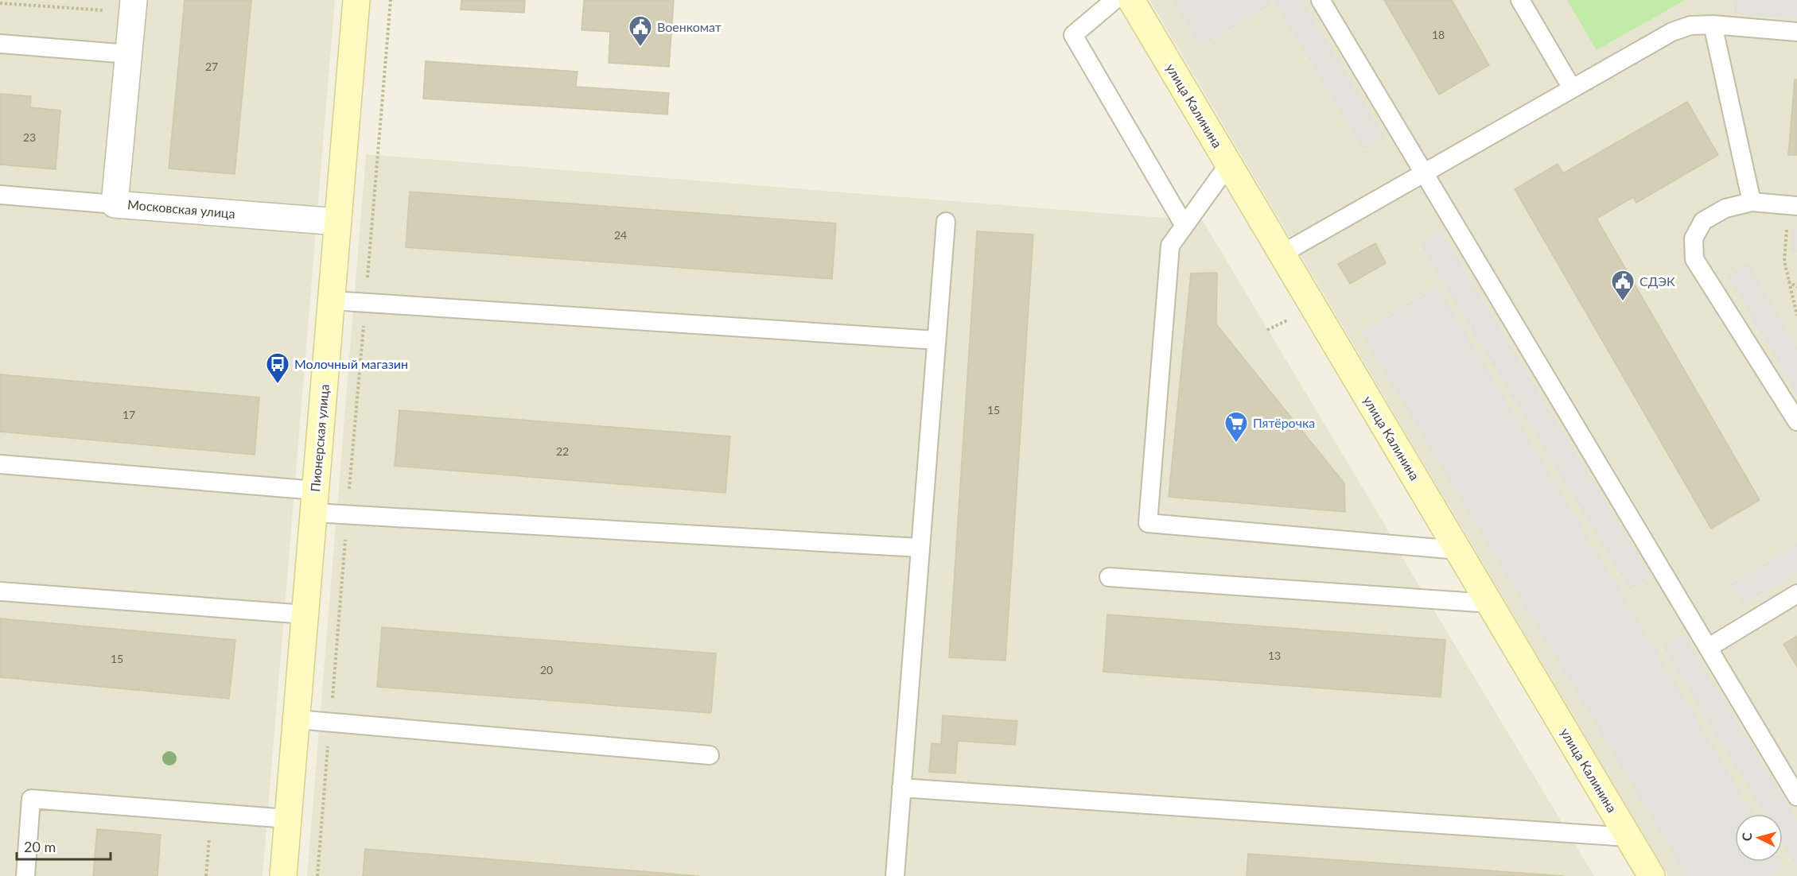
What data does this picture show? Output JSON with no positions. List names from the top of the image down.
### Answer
{
  "streets": {
    "street": ["улица Калинина", "Московская улица", "Пионерская улица"]
  },
  "crossings": [
    ["Московская улица", "Пионерская улица"]
  ],
  "places": {
    "public building": ["Военкомат", "СДЭК"],
    "bus stop": ["Молочный магазин"],
    "supermarket": ["Пятёрочка"]
  },
  "house_numbers": [
    "18",
    "27",
    "23",
    "24",
    "15",
    "17",
    "22",
    "13",
    "15",
    "20"
  ],
  "scale_bar": "20 m",
  "north": "left"
}
